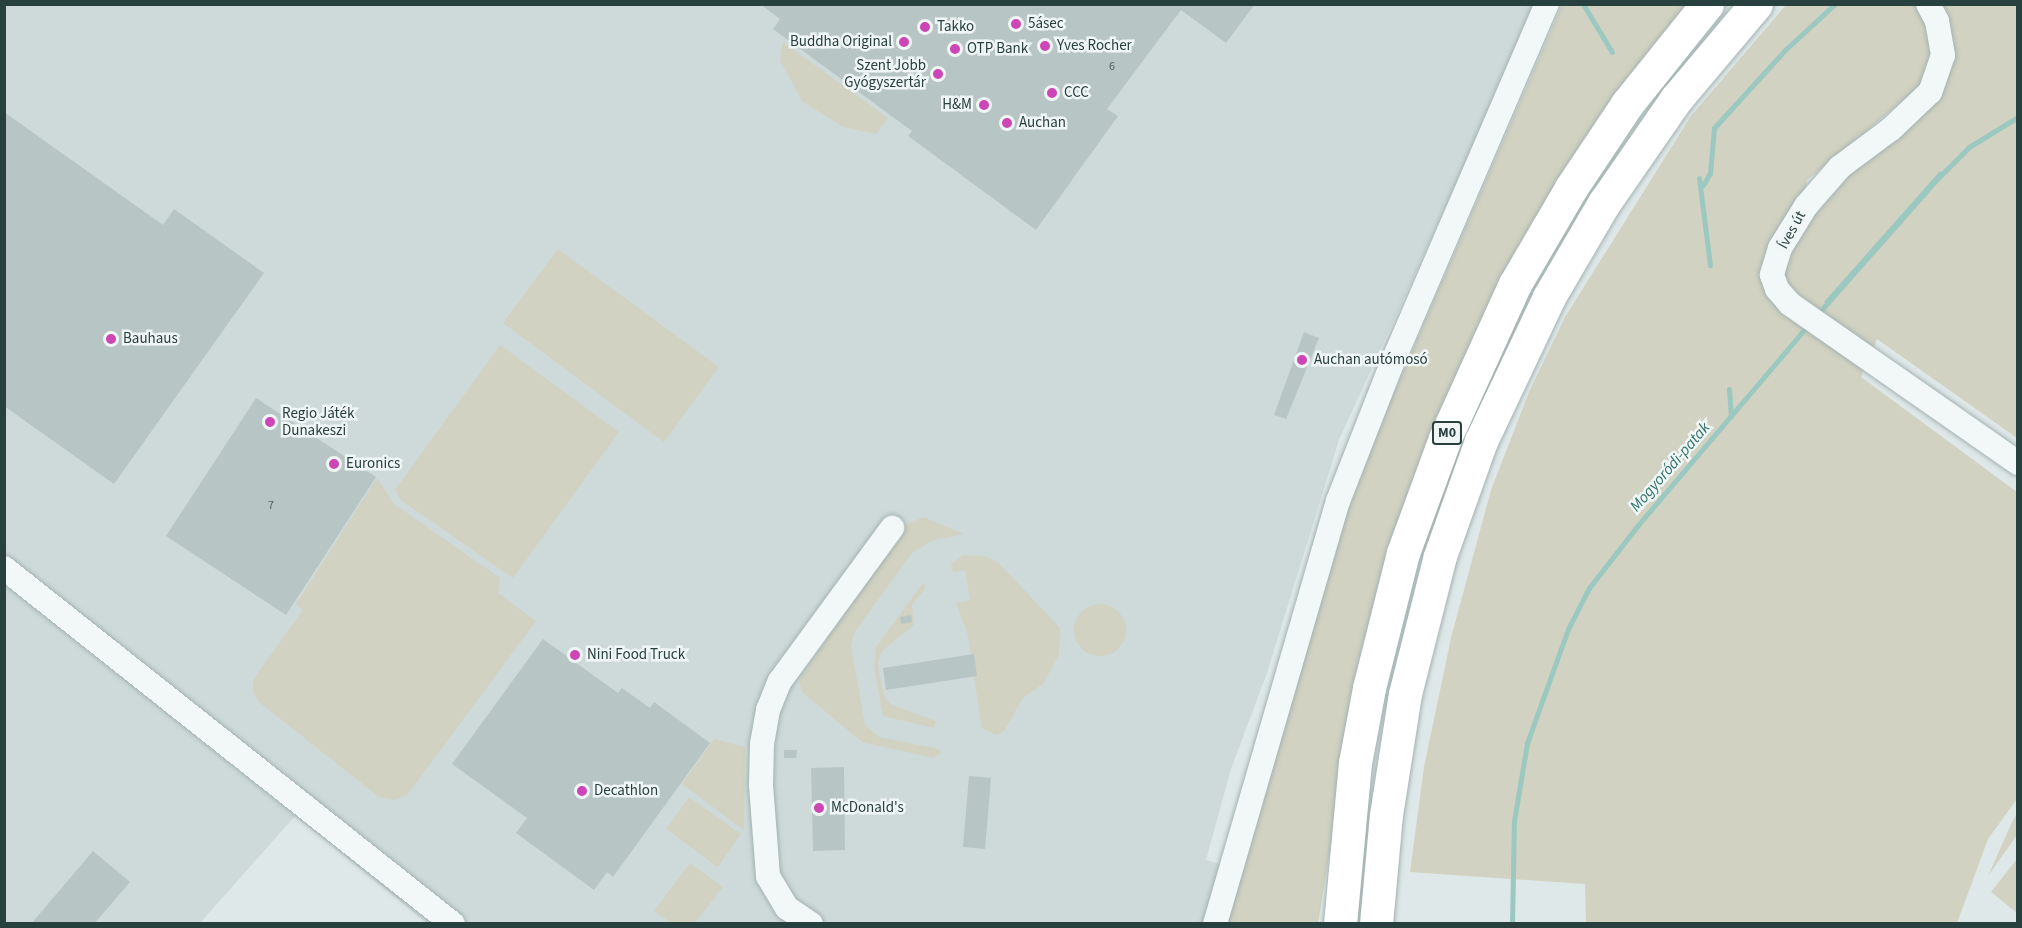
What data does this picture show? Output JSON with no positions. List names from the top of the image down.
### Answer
{
  "streets": {
    "highway": ["M0"],
    "street": ["Íves út"]
  },
  "water": ["Mogyoródi-patak"],
  "places": [
    "5ásec",
    "Takko",
    "Buddha Original",
    "Yves Rocher",
    "OTP Bank",
    "Szent Jobb Gyógyszertár",
    "CCC",
    "H&M",
    "Auchan",
    "Bauhaus",
    "Auchan autómosó",
    "Regio Játék Dunakeszi",
    "Euronics",
    "Nini Food Truck",
    "Decathlon",
    "McDonald's"
  ],
  "house_numbers": ["6", "7"]
}
